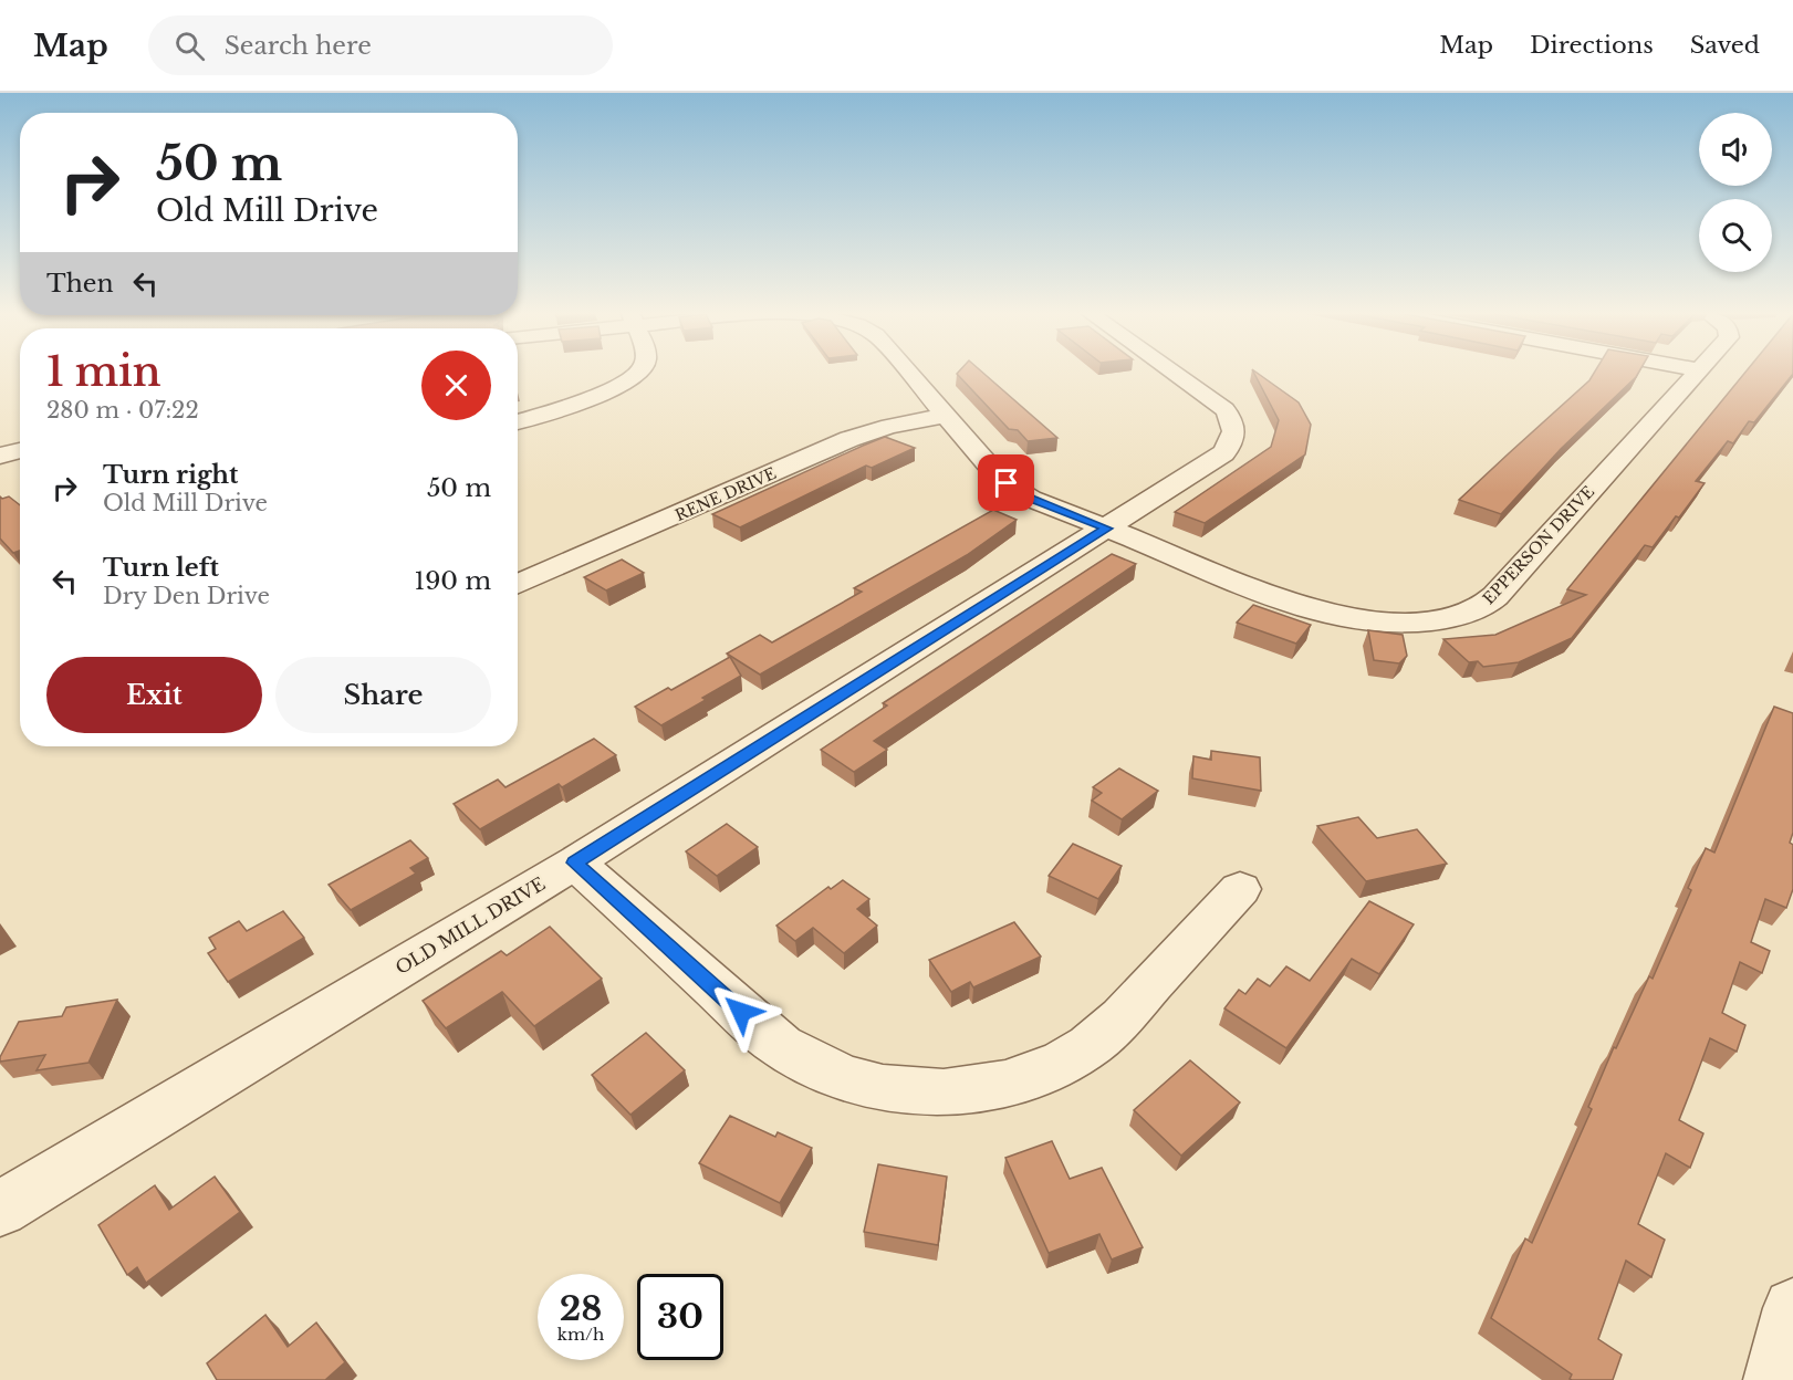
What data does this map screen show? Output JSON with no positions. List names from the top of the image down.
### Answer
{
  "streets": {
    "street": ["RENE DRIVE", "EPPERSON DRIVE", "OLD MILL DRIVE"]
  },
  "crossings": [
    ["RENE DRIVE", "EPPERSON DRIVE"],
    ["EPPERSON DRIVE", "OLD MILL DRIVE"]
  ],
  "page": {
    "header": "Map",
    "search": "Search here",
    "nav": ["Map", "Directions", "Saved"],
    "turn": ["50 m", "Old Mill Drive"],
    "then": "Then",
    "heading": ["1 min", "280 m · 07:22"],
    "list": [
      {
        "name": "Turn right",
        "note": "Old Mill Drive",
        "value": "50 m"
      },
      {
        "name": "Turn left",
        "note": "Dry Den Drive",
        "value": "190 m"
      }
    ],
    "buttons": ["Exit", "Share"],
    "speed": "28 km/h",
    "limit": "30"
  }
}
